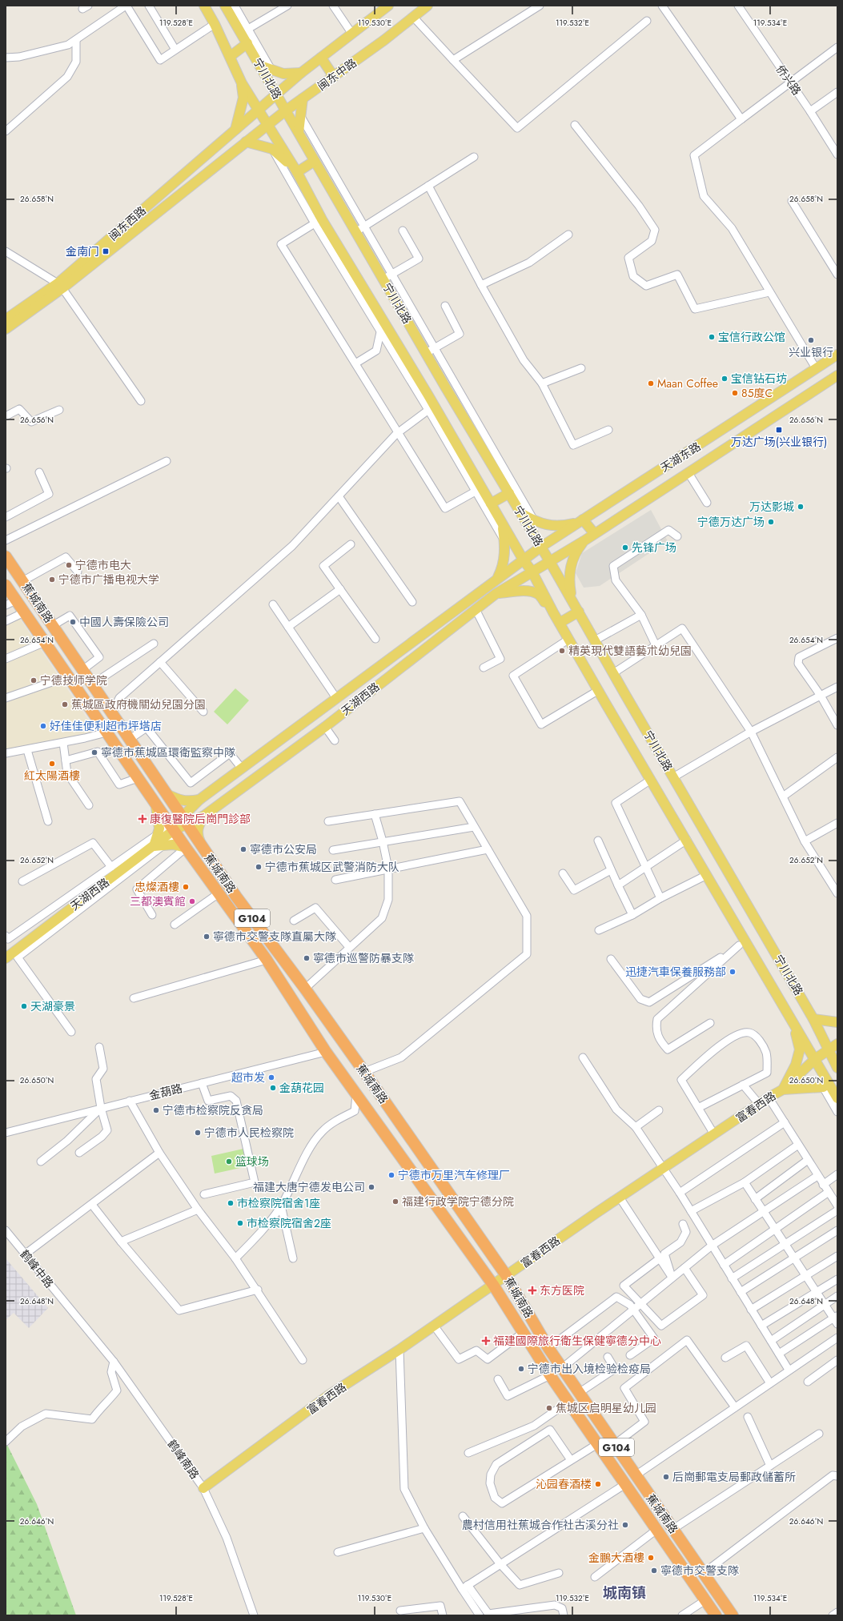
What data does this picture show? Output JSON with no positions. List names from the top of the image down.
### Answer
{
  "streets": {
    "highway": ["蕉城南路", "G104"],
    "main road": [
      "闽东中路",
      "宁川北路",
      "闽东西路",
      "天湖东路",
      "天湖西路",
      "富春西路"
    ],
    "street": [
      "侨兴路",
      "金葫路",
      "鹤峰中路",
      "鹤峰南路"
    ]
  },
  "crossings": [
    ["闽东中路", "宁川北路"],
    ["闽东中路", "闽东西路"],
    ["宁川北路", "天湖东路"],
    ["宁川北路", "天湖西路"],
    ["宁川北路", "富春西路"],
    ["天湖东路", "天湖西路"],
    ["蕉城南路", "天湖西路"],
    ["蕉城南路", "金葫路"],
    ["蕉城南路", "富春西路"],
    ["富春西路", "鹤峰南路"],
    ["鹤峰中路", "鹤峰南路"]
  ],
  "districts": ["城南镇"],
  "places": {
    "transit": ["金南门", "万达广场(兴业银行)"],
    "other": [
      "宝信行政公馆",
      "兴业银行",
      "宝信钻石坊",
      "Maan Coffee",
      "85度C",
      "万达影城",
      "宁德万达广场",
      "先锋广场",
      "宁德市电大",
      "宁德市广播电视大学",
      "中國人壽保險公司",
      "精英現代雙語藝朮幼兒園",
      "宁德技师学院",
      "蕉城區政府機關幼兒園分園",
      "好佳佳便利超市坪塔店",
      "寧德市蕉城區環衛監察中隊",
      "紅太陽酒樓",
      "寧德市公安局",
      "宁德市蕉城区武警消防大队",
      "忠燦酒樓",
      "三都澳賓館",
      "寧德市交警支隊直屬大隊",
      "寧德市巡警防暴支隊",
      "迅捷汽車保養服務部",
      "天湖豪景",
      "超市发",
      "金葫花园",
      "宁德市检察院反贪局",
      "宁德市人民检察院",
      "篮球场",
      "宁德市万里汽车修理厂",
      "福建大唐宁德发电公司",
      "福建行政学院宁德分院",
      "市检察院宿舍1座",
      "市检察院宿舍2座",
      "宁德市出入境检验检疫局",
      "焦城区启明星幼儿园",
      "后崗郵電支局郵政儲蓄所",
      "沁园春酒楼",
      "農村信用社蕉城合作社古溪分社",
      "金鵬大酒樓",
      "寧德市交警支隊"
    ],
    "health": ["康復醫院后崗門診部", "东方医院", "福建國際旅行衛生保健寧德分中心"]
  },
  "coordinates": [
    "119.528°E",
    "119.530°E",
    "119.532°E",
    "119.534°E",
    "26.658°N",
    "26.656°N",
    "26.654°N",
    "26.652°N",
    "26.650°N",
    "26.648°N",
    "26.646°N"
  ]
}
